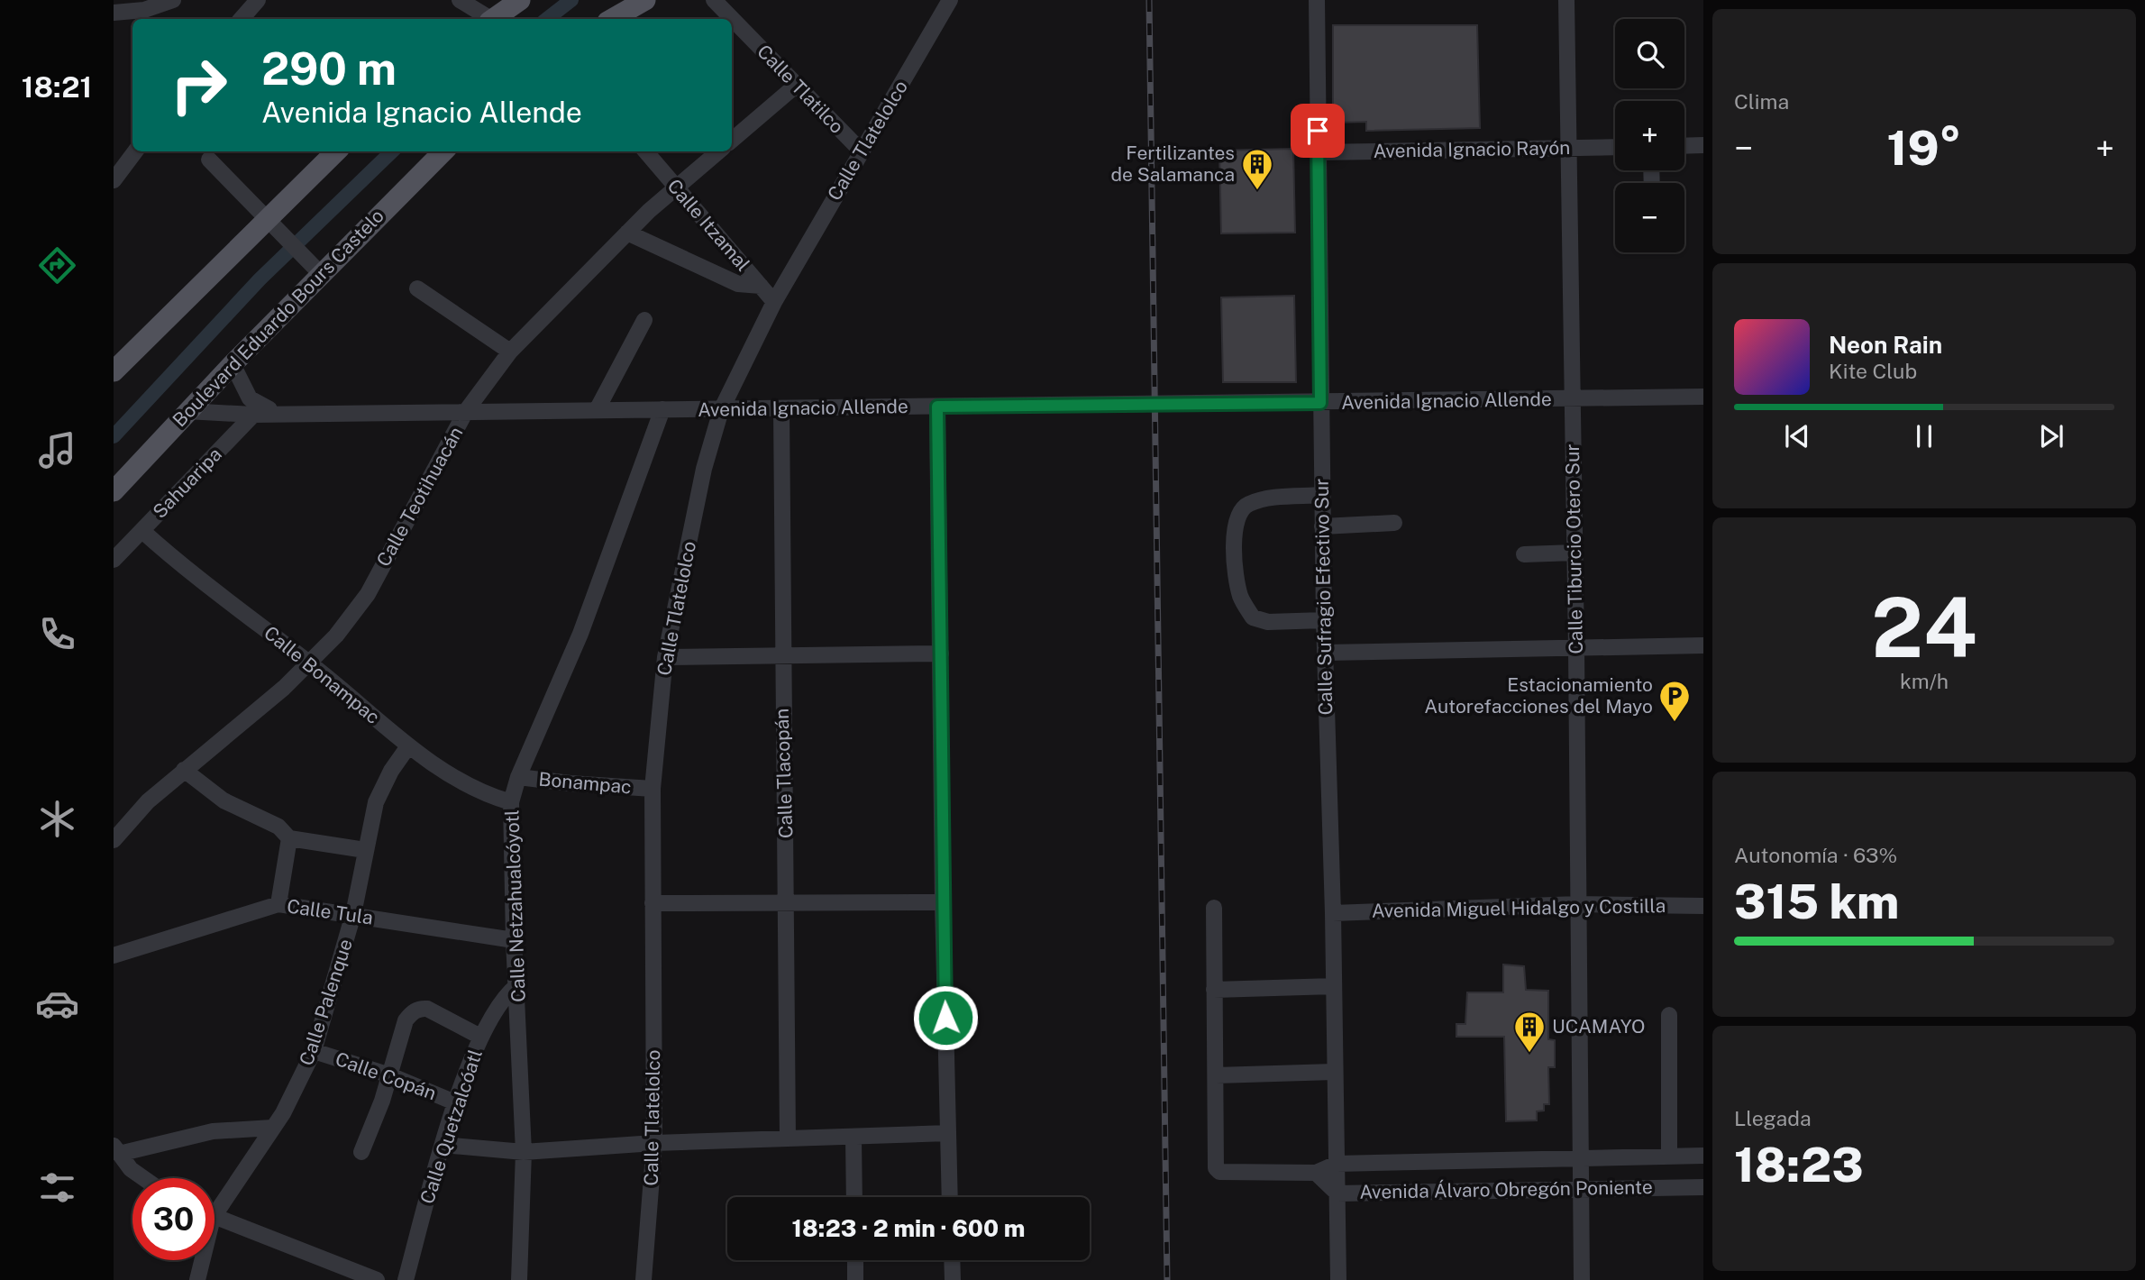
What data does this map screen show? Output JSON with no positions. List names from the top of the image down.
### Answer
{
  "streets": {
    "main road": ["Boulevard Eduardo Bours Castelo"],
    "street": [
      "Calle Tlatilco",
      "Calle Tlatelolco",
      "Avenida Ignacio Rayón",
      "Calle Itzamal",
      "Avenida Ignacio Allende",
      "Sahuaripa",
      "Calle Teotihuacán",
      "Calle Tiburcio Otero Sur",
      "Calle Sufragio Efectivo Sur",
      "Calle Bonampac",
      "Calle Tlacopán",
      "Bonampac",
      "Calle Netzahualcóyotl",
      "Avenida Miguel Hidalgo y Costilla",
      "Calle Tula",
      "Calle Palenque",
      "Calle Copán",
      "Calle Quetzalcóatl",
      "Avenida Álvaro Obregón Poniente"
    ]
  },
  "crossings": [
    ["Calle Tlatilco", "Calle Tlatelolco"],
    ["Calle Tlatelolco", "Calle Itzamal"],
    ["Calle Tlatelolco", "Avenida Ignacio Allende"],
    ["Calle Tlatelolco", "Bonampac"],
    ["Avenida Ignacio Rayón", "Calle Tiburcio Otero Sur"],
    ["Avenida Ignacio Rayón", "Calle Sufragio Efectivo Sur"],
    ["Calle Itzamal", "Calle Teotihuacán"],
    ["Boulevard Eduardo Bours Castelo", "Avenida Ignacio Allende"],
    ["Avenida Ignacio Allende", "Sahuaripa"],
    ["Avenida Ignacio Allende", "Calle Teotihuacán"],
    ["Avenida Ignacio Allende", "Calle Tiburcio Otero Sur"],
    ["Avenida Ignacio Allende", "Calle Sufragio Efectivo Sur"],
    ["Avenida Ignacio Allende", "Calle Tlacopán"],
    ["Avenida Ignacio Allende", "Calle Netzahualcóyotl"],
    ["Sahuaripa", "Calle Bonampac"],
    ["Calle Teotihuacán", "Calle Bonampac"],
    ["Calle Tiburcio Otero Sur", "Avenida Miguel Hidalgo y Costilla"],
    ["Calle Tiburcio Otero Sur", "Avenida Álvaro Obregón Poniente"],
    ["Calle Sufragio Efectivo Sur", "Avenida Miguel Hidalgo y Costilla"],
    ["Calle Sufragio Efectivo Sur", "Avenida Álvaro Obregón Poniente"],
    ["Calle Bonampac", "Calle Netzahualcóyotl"],
    ["Calle Bonampac", "Calle Palenque"],
    ["Bonampac", "Calle Netzahualcóyotl"],
    ["Calle Netzahualcóyotl", "Calle Tula"],
    ["Calle Netzahualcóyotl", "Calle Quetzalcóatl"],
    ["Calle Tula", "Calle Palenque"],
    ["Calle Palenque", "Calle Copán"],
    ["Calle Copán", "Calle Quetzalcóatl"]
  ],
  "places": {
    "building": ["Fertilizantes de Salamanca", "UCAMAYO"],
    "parking": ["Estacionamiento Autorefacciones del Mayo"]
  },
  "page": {
    "tabs": "18:21",
    "tile": [
      "Clima",
      ["24", "km/h"],
      ["Autonomía · 63%", "315 km"],
      ["Llegada", "18:23"]
    ],
    "map_buttons": ["+", "−"],
    "turn": ["290 m", "Avenida Ignacio Allende"],
    "heat": ["−", "19°", "+"],
    "song": ["Neon Rain", "Kite Club"],
    "limit": "30",
    "trip": "18:23 · 2 min · 600 m"
  }
}
